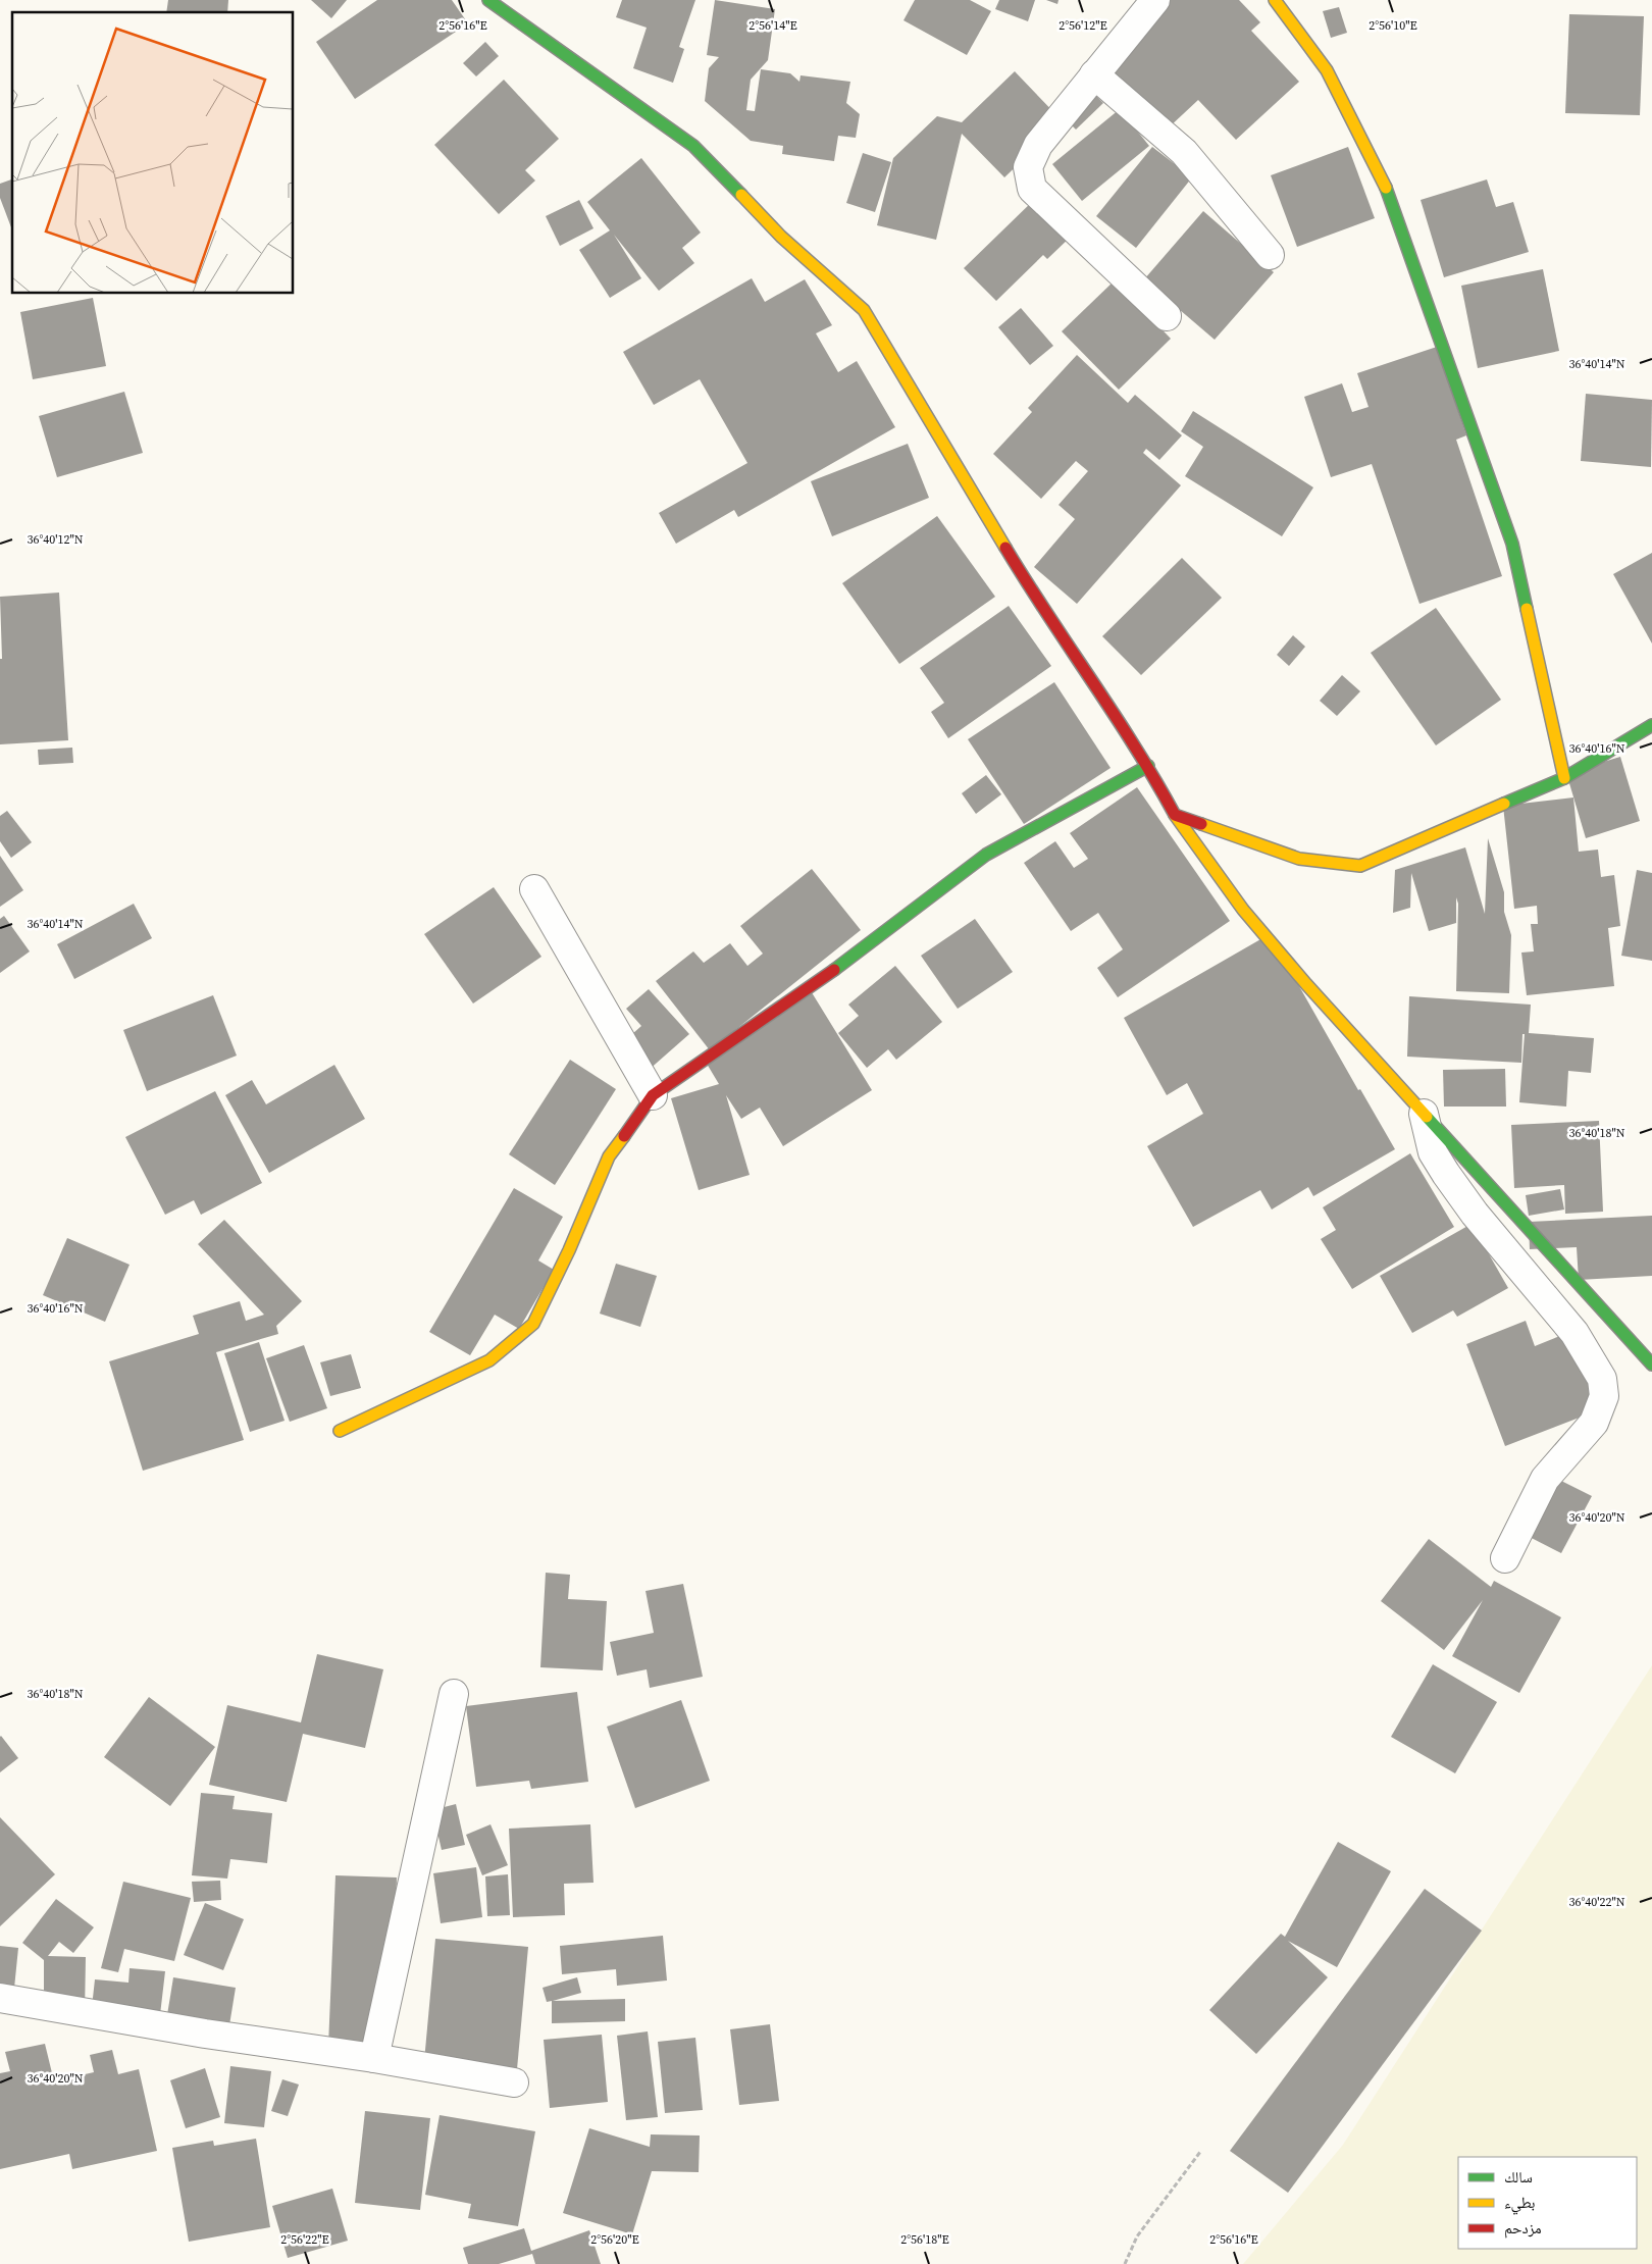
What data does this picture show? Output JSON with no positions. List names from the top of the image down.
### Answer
{
  "legend": ["سالك", "بطيء", "مزدحم"],
  "coordinates": [
    "2°56'16\"E",
    "2°56'14\"E",
    "2°56'12\"E",
    "2°56'10\"E",
    "36°40'14\"N",
    "36°40'12\"N",
    "36°40'16\"N",
    "36°40'18\"N",
    "36°40'20\"N",
    "36°40'22\"N",
    "2°56'22\"E",
    "2°56'20\"E",
    "2°56'18\"E"
  ]
}
